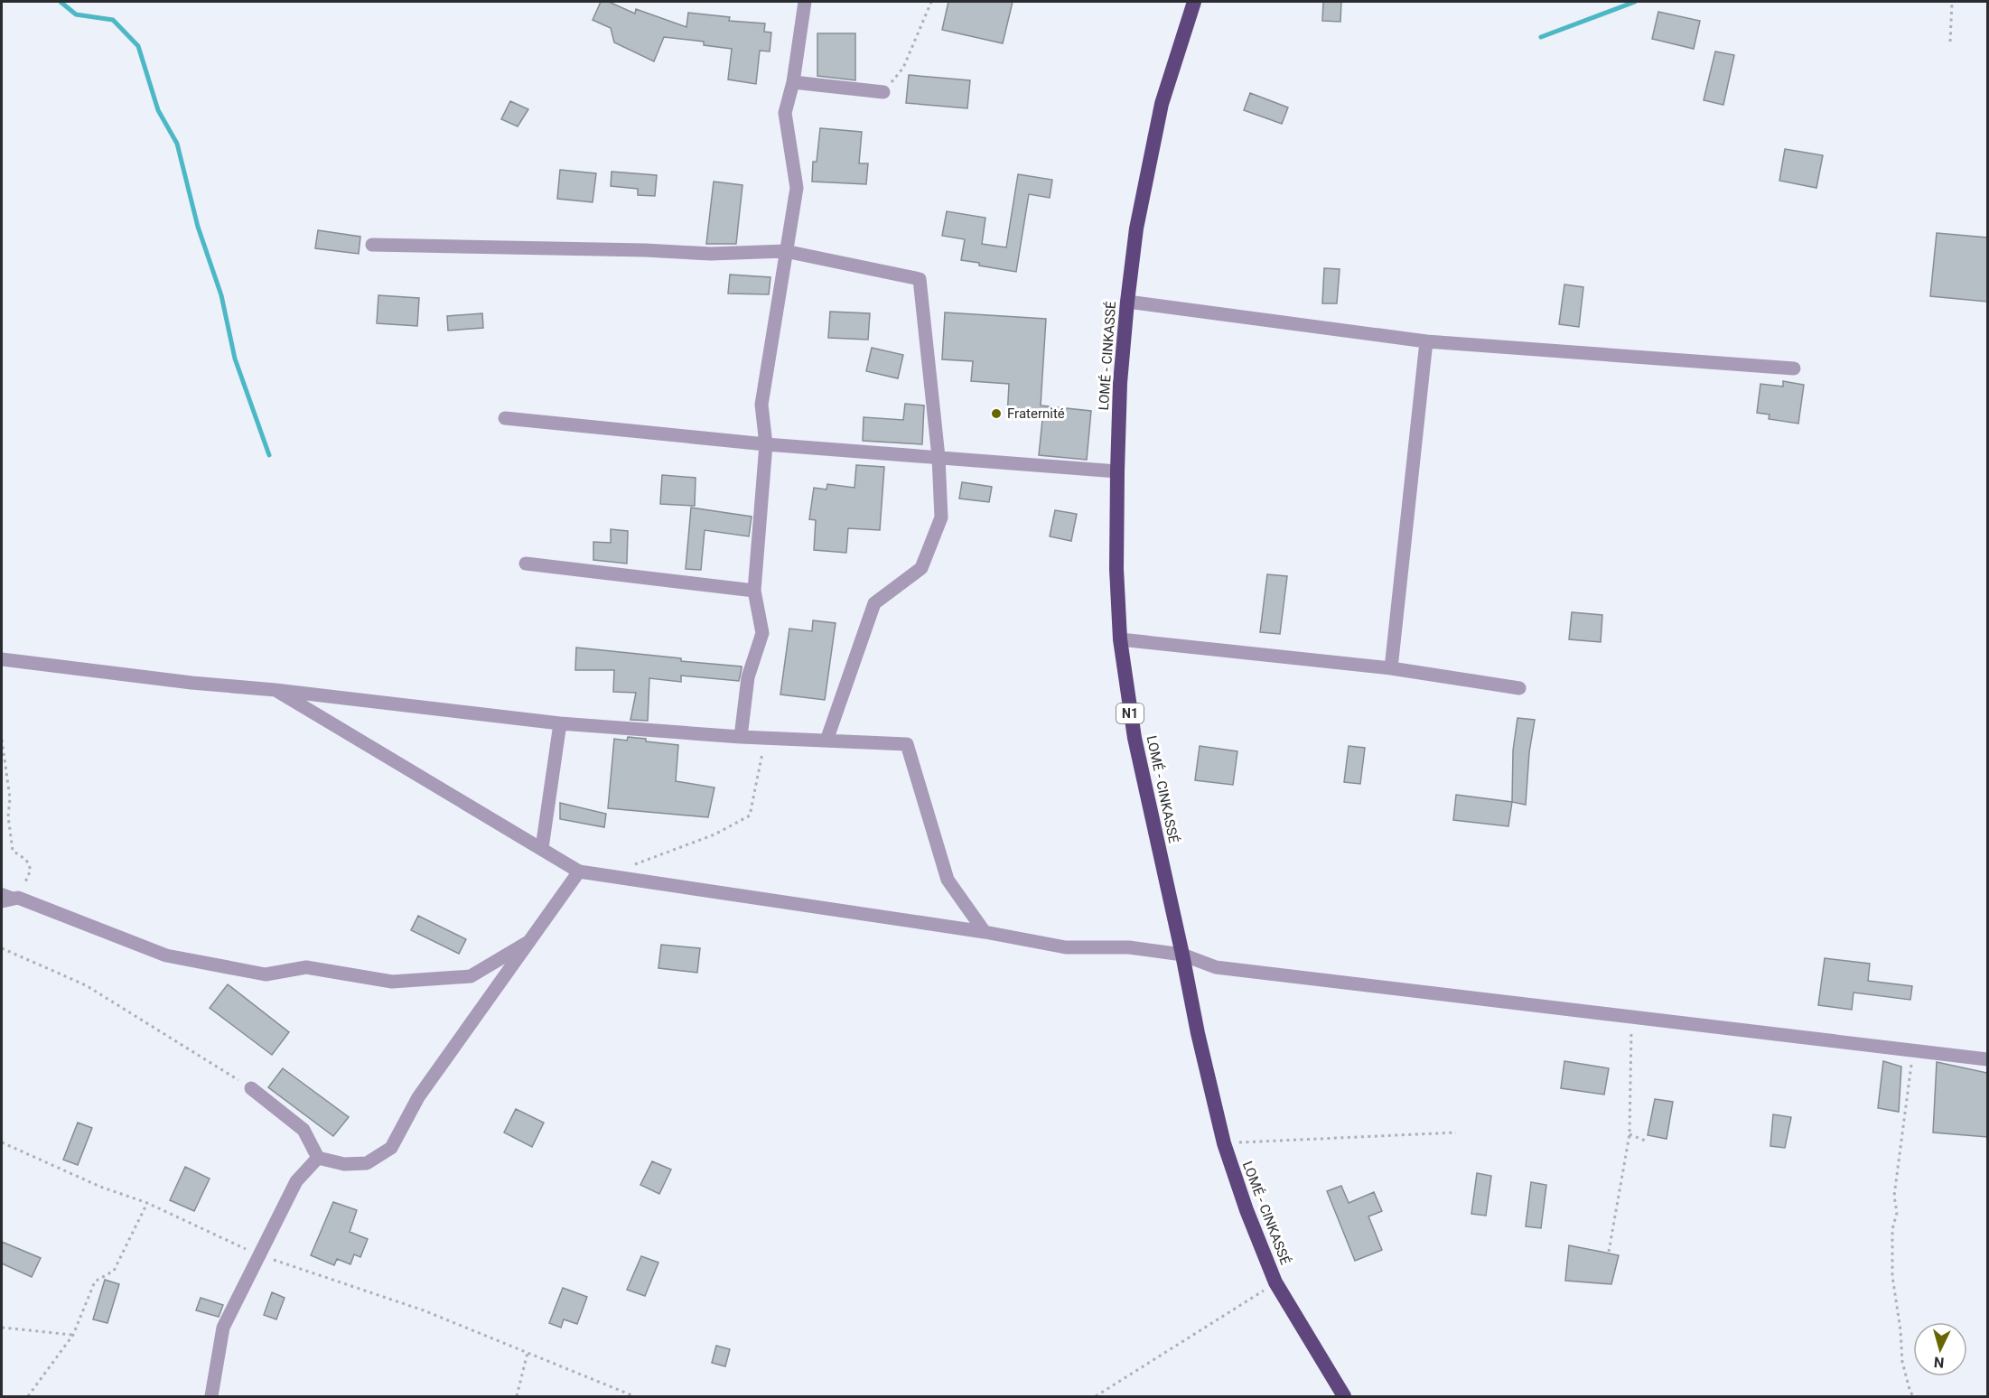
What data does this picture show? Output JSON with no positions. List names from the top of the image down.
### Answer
{
  "streets": {
    "highway": ["LOMÉ - CINKASSÉ", "N1"]
  },
  "places": ["Fraternité"],
  "north": "bottom"
}
